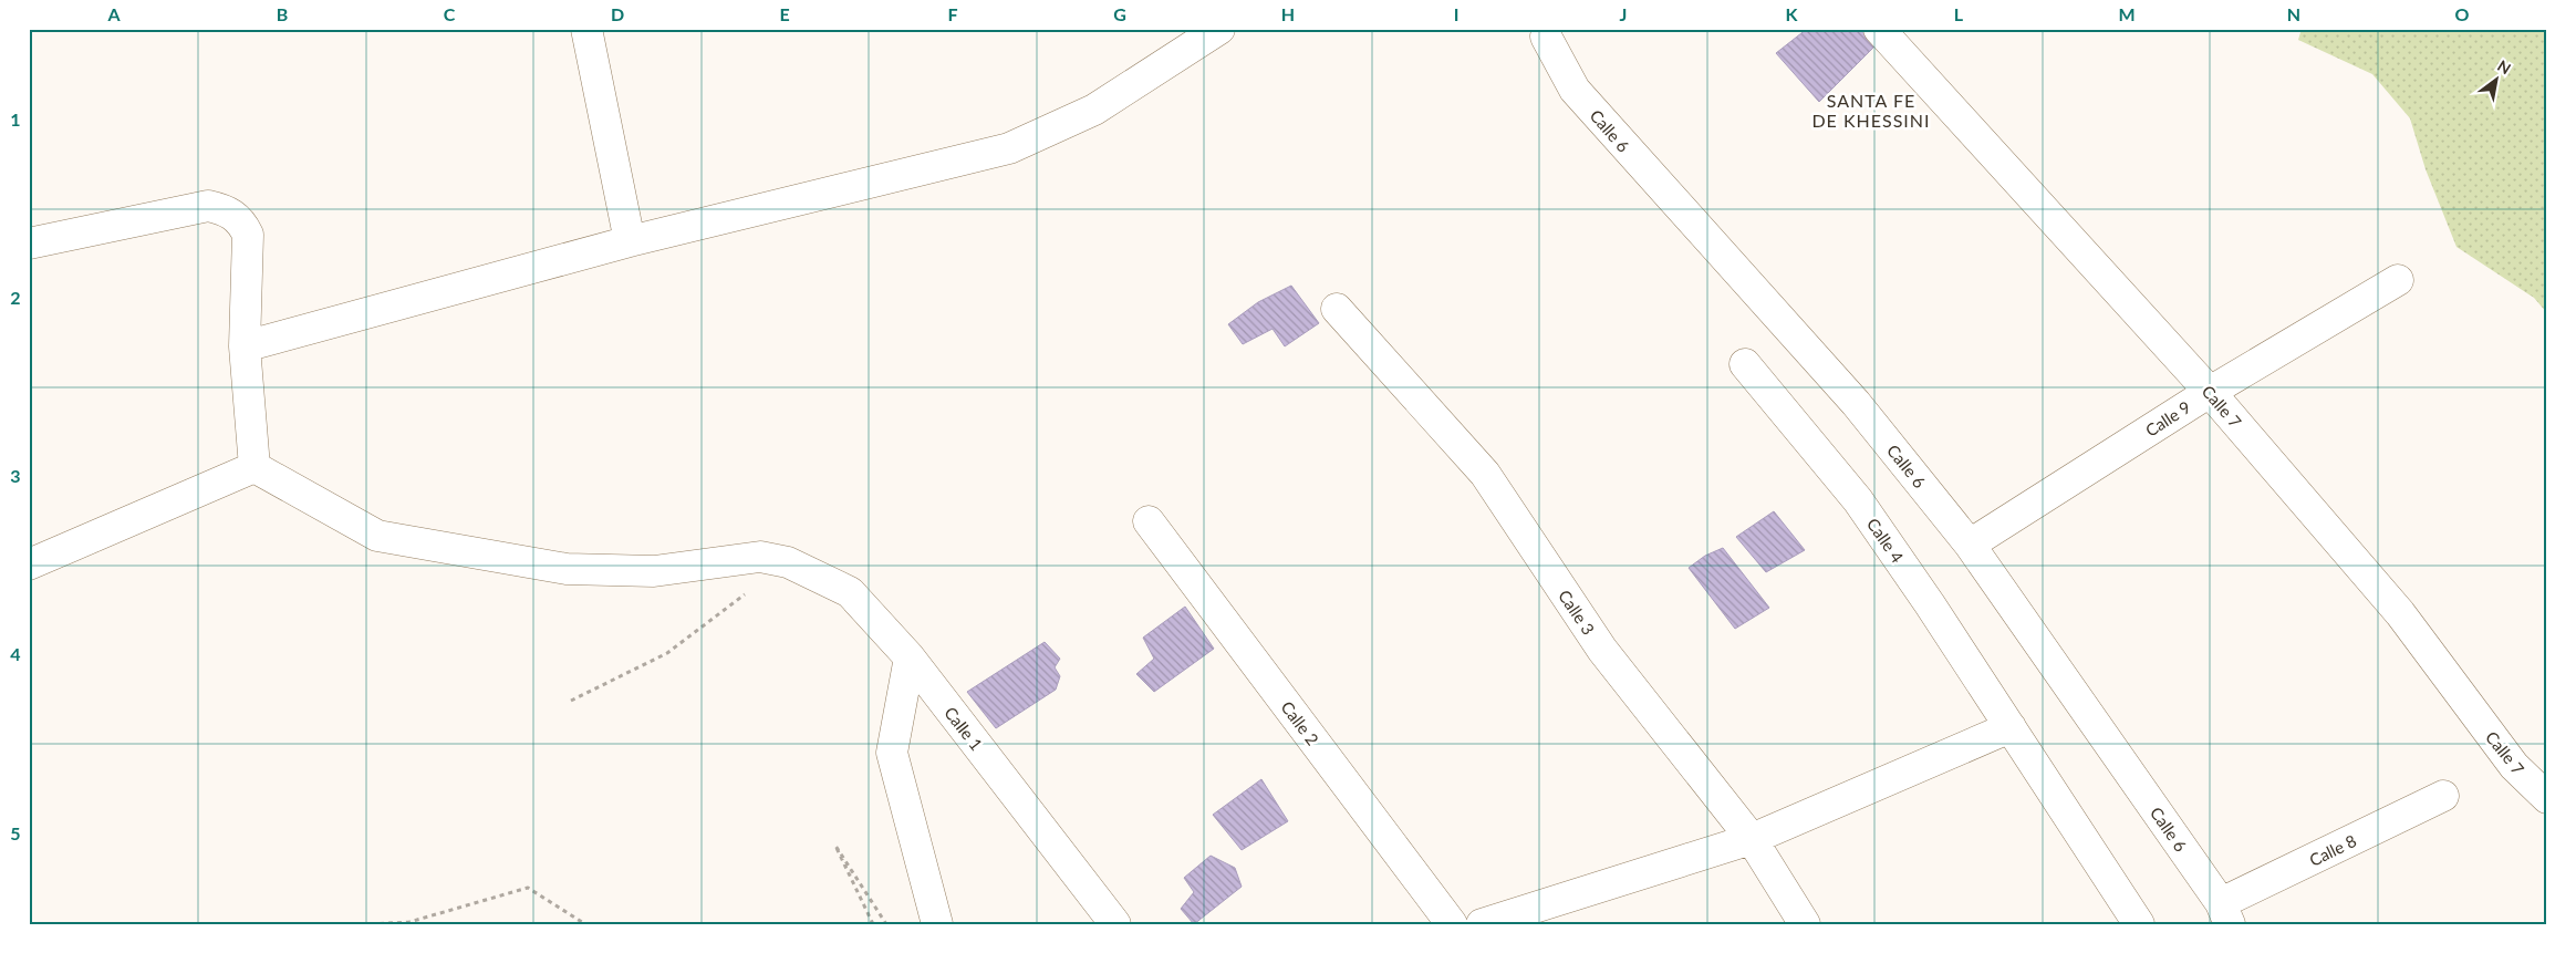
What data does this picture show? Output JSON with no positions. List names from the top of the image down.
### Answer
{
  "streets": {
    "street": [
      "Calle 6",
      "Calle 7",
      "Calle 9",
      "Calle 4",
      "Calle 3",
      "Calle 2",
      "Calle 1",
      "Calle 8"
    ]
  },
  "crossings": [
    ["Calle 6", "Calle 9"],
    ["Calle 6", "Calle 8"],
    ["Calle 7", "Calle 9"]
  ],
  "districts": ["SANTA FE DE KHESSINI"],
  "north": "top right",
  "grid": {
    "columns": [
      "A",
      "B",
      "C",
      "D",
      "E",
      "F",
      "G",
      "H",
      "I",
      "J",
      "K",
      "L",
      "M",
      "N",
      "O"
    ],
    "rows": [
      "1",
      "2",
      "3",
      "4",
      "5"
    ]
  }
}
